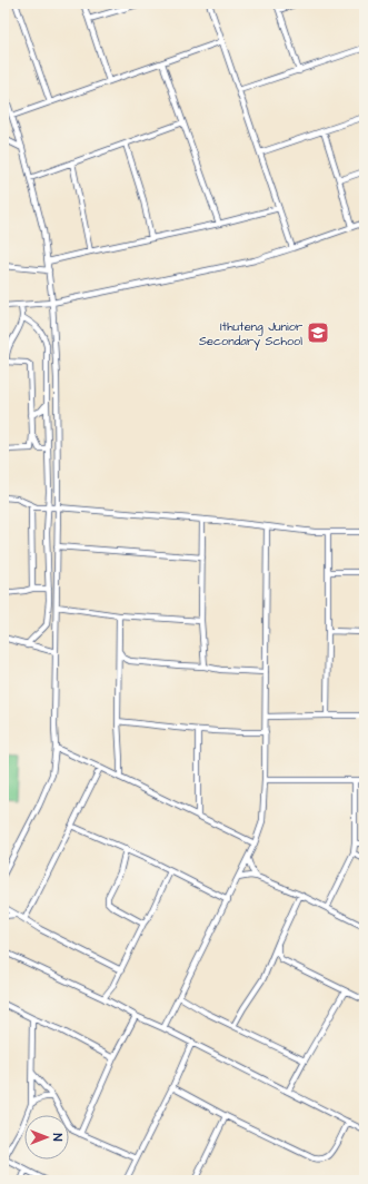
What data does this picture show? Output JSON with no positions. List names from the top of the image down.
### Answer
{
  "places": {
    "school or university": ["Ithuteng Junior Secondary School"]
  },
  "north": "right"
}
